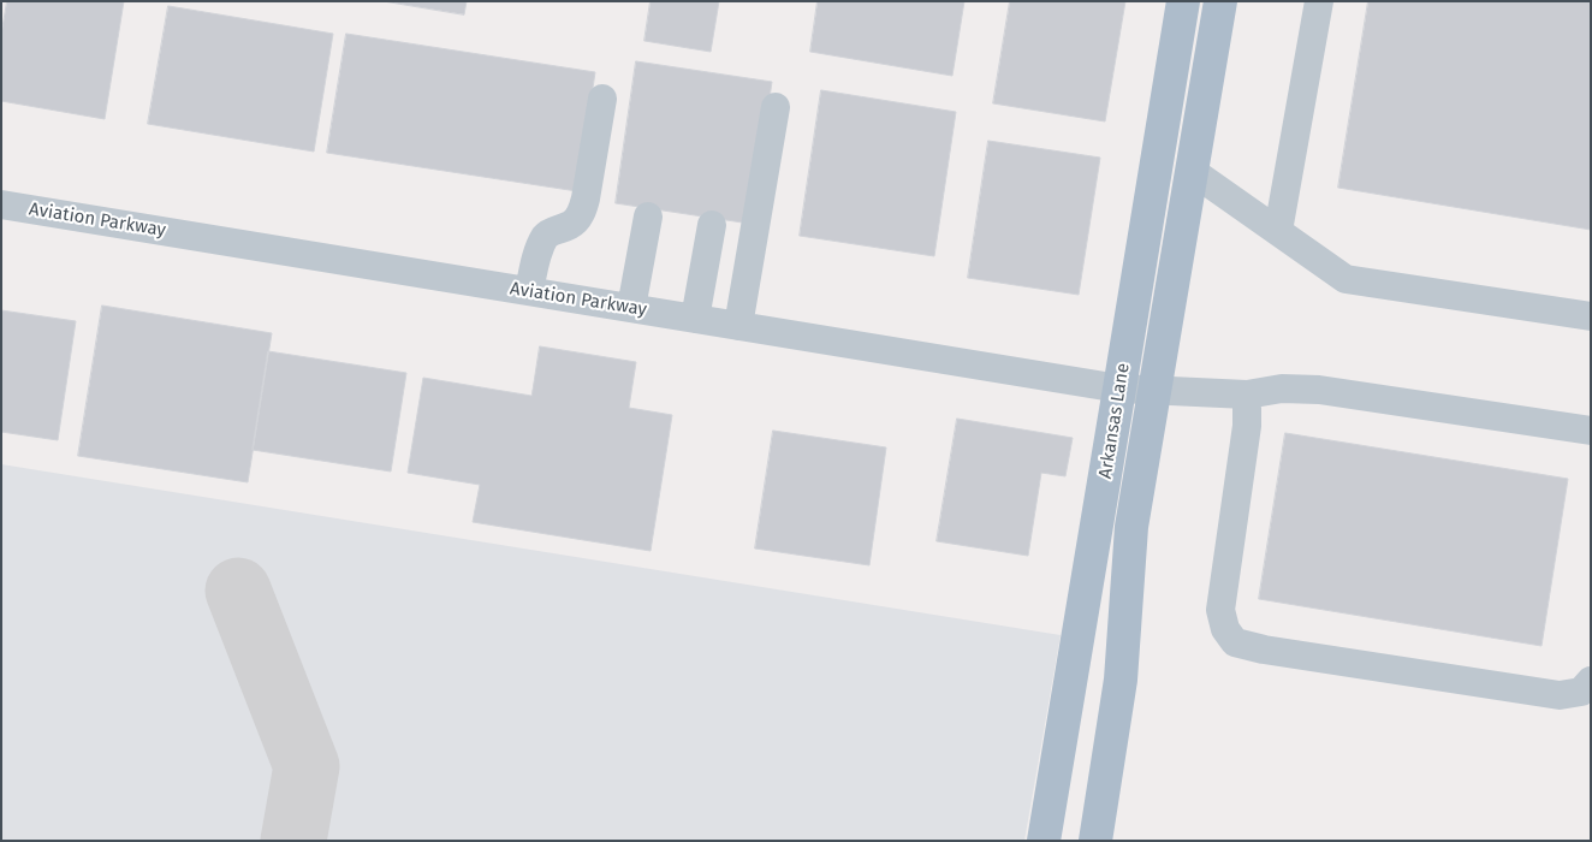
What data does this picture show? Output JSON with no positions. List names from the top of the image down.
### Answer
{
  "streets": {
    "main road": ["Arkansas Lane"],
    "street": ["Aviation Parkway"]
  },
  "crossings": [
    ["Aviation Parkway", "Arkansas Lane"]
  ]
}
